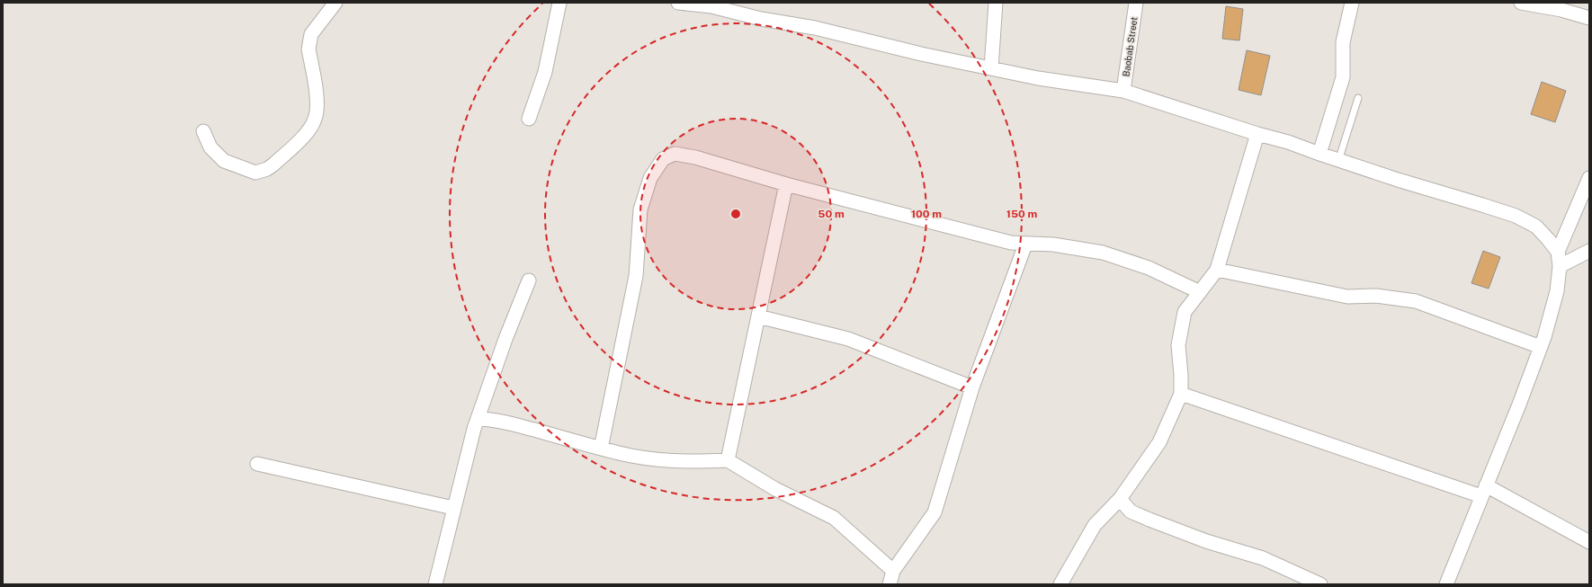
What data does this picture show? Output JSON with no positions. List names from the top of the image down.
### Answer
{
  "streets": {
    "street": ["Baobab Street"]
  },
  "rings": ["50 m", "100 m", "150 m"]
}
